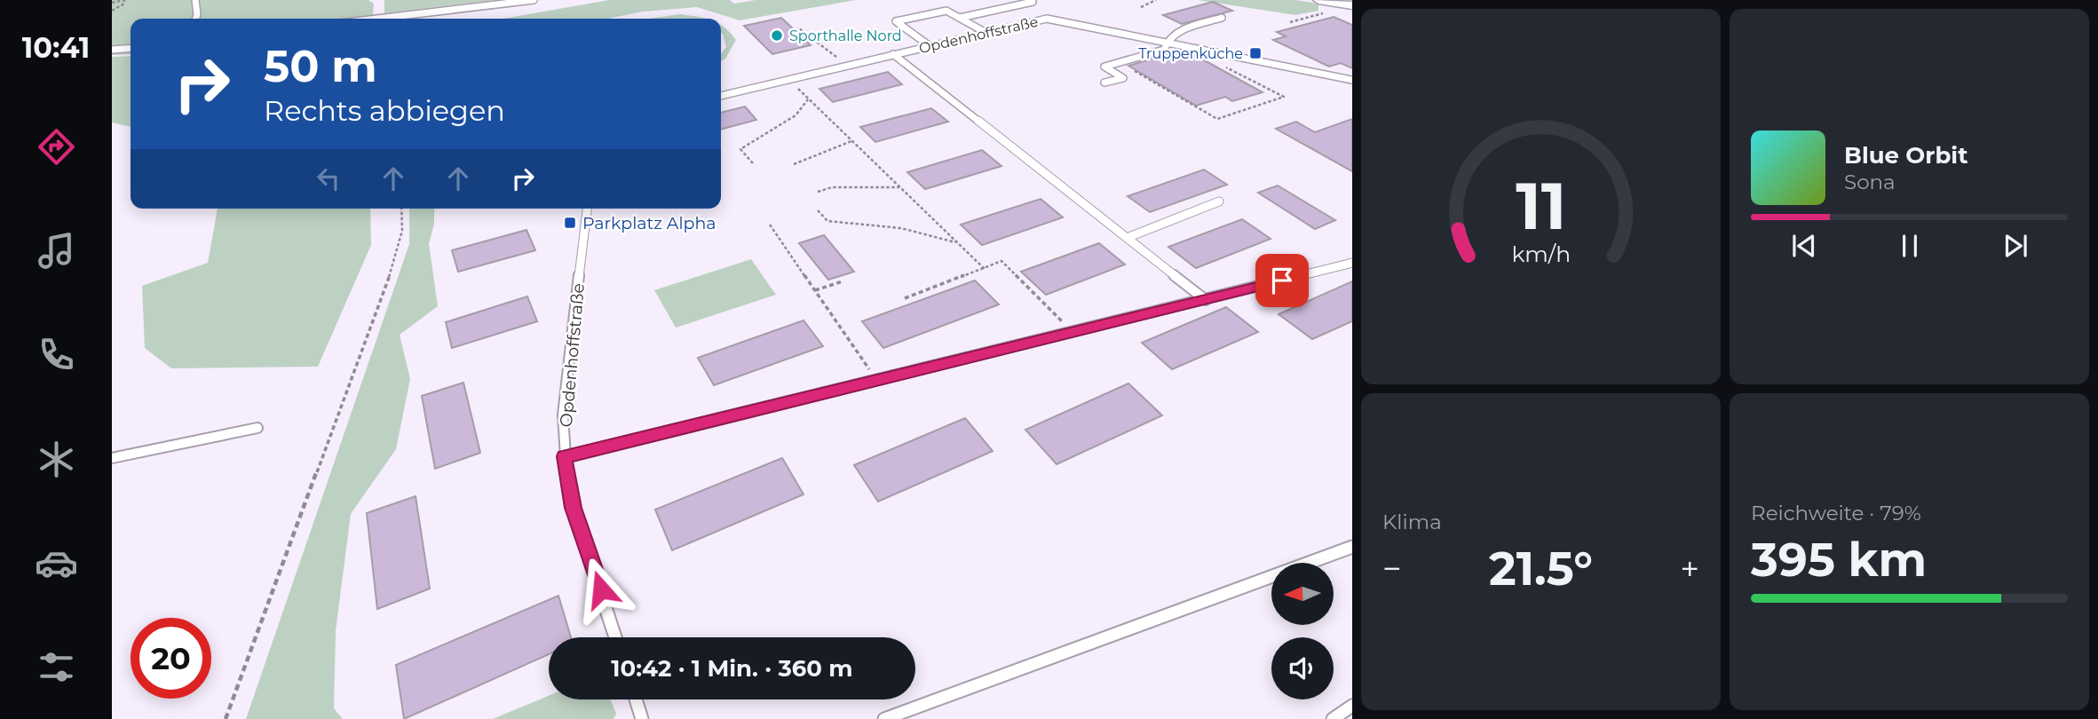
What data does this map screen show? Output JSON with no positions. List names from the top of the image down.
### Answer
{
  "streets": {
    "lane": ["Opdenhoffstraße"]
  },
  "places": {
    "other": ["Sporthalle Nord"],
    "transit": ["Truppenküche", "Parkplatz Alpha"]
  },
  "north": "left",
  "page": {
    "tabs": "10:41",
    "turn": ["50 m", "Rechts abbiegen"],
    "song": ["Blue Orbit", "Sona"],
    "tile": [
      "Klima",
      ["Reichweite · 79%", "395 km"]
    ],
    "heat": ["−", "21.5°", "+"],
    "limit": "20",
    "trip": "10:42 · 1 Min. · 360 m",
    "gauge": ["11", "km/h"]
  }
}
